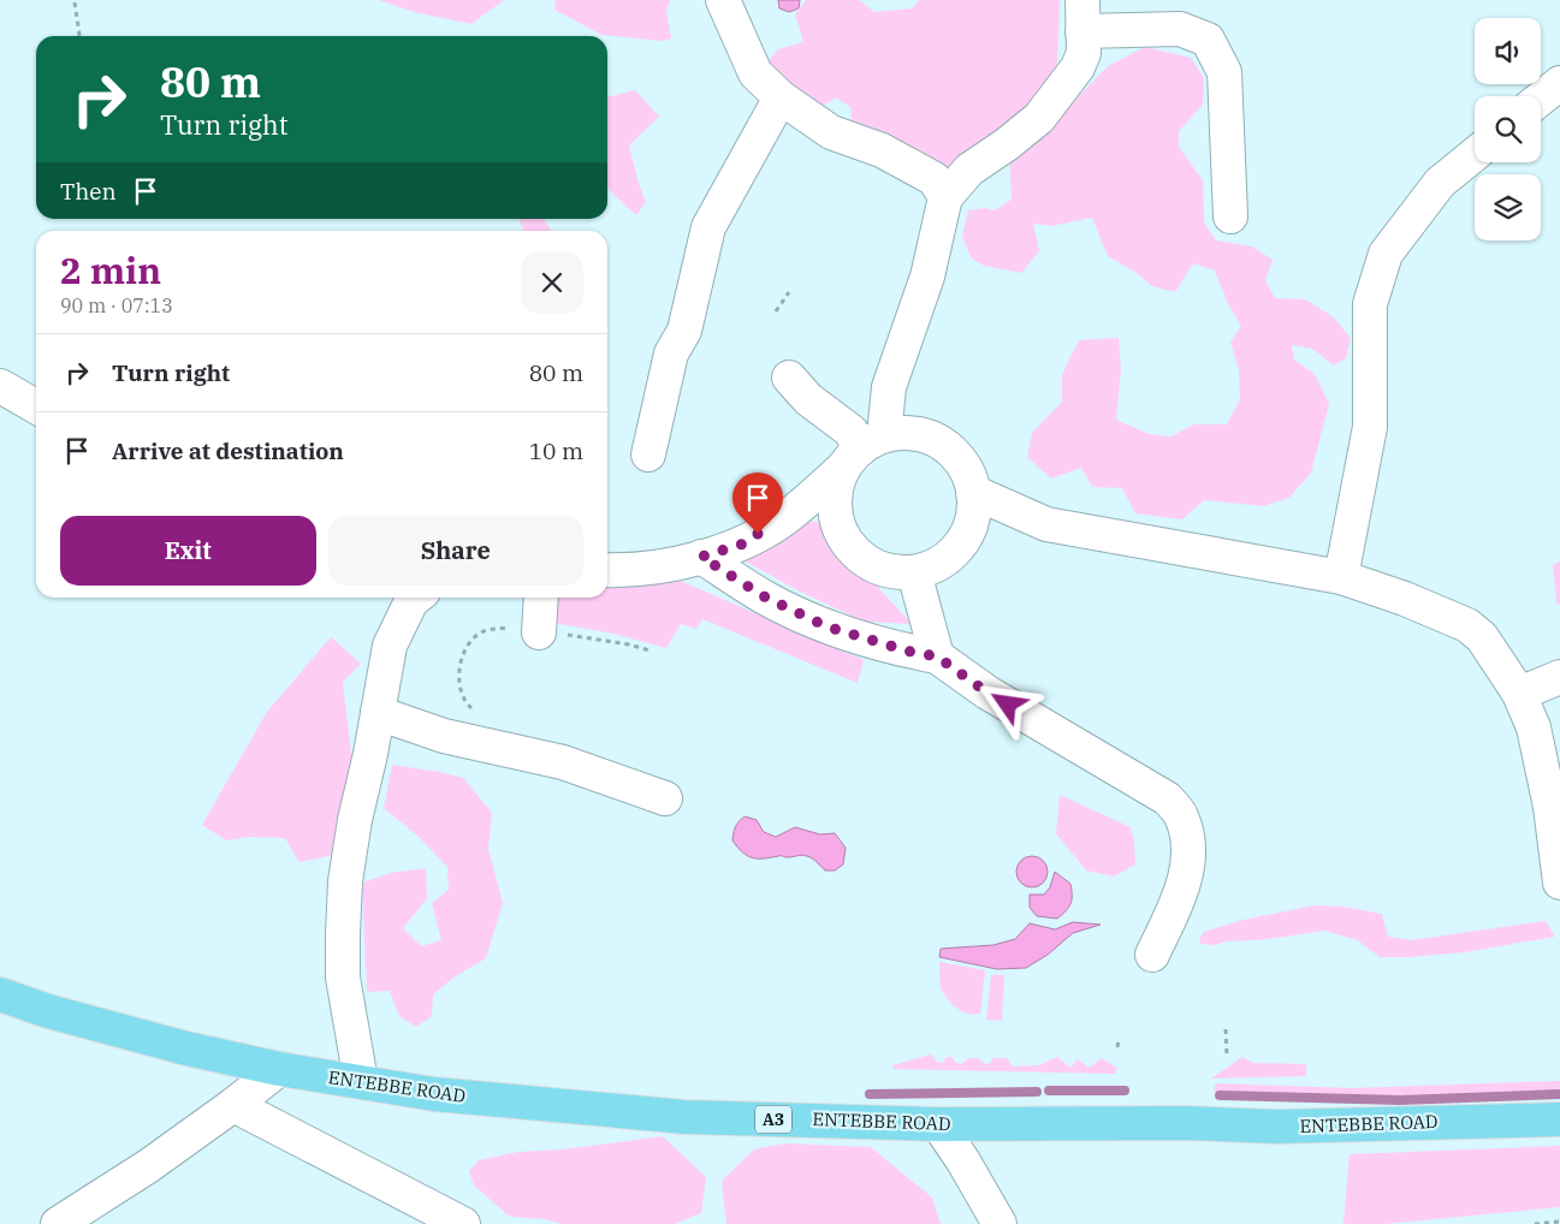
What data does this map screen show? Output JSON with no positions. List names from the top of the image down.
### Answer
{
  "streets": {
    "main road": ["ENTEBBE ROAD", "A3"]
  },
  "page": {
    "turn": ["80 m", "Turn right"],
    "then": "Then",
    "heading": ["2 min", "90 m · 07:13"],
    "list": [
      {
        "name": "Turn right",
        "value": "80 m"
      },
      {
        "name": "Arrive at destination",
        "value": "10 m"
      }
    ],
    "buttons": ["Exit", "Share"]
  }
}
